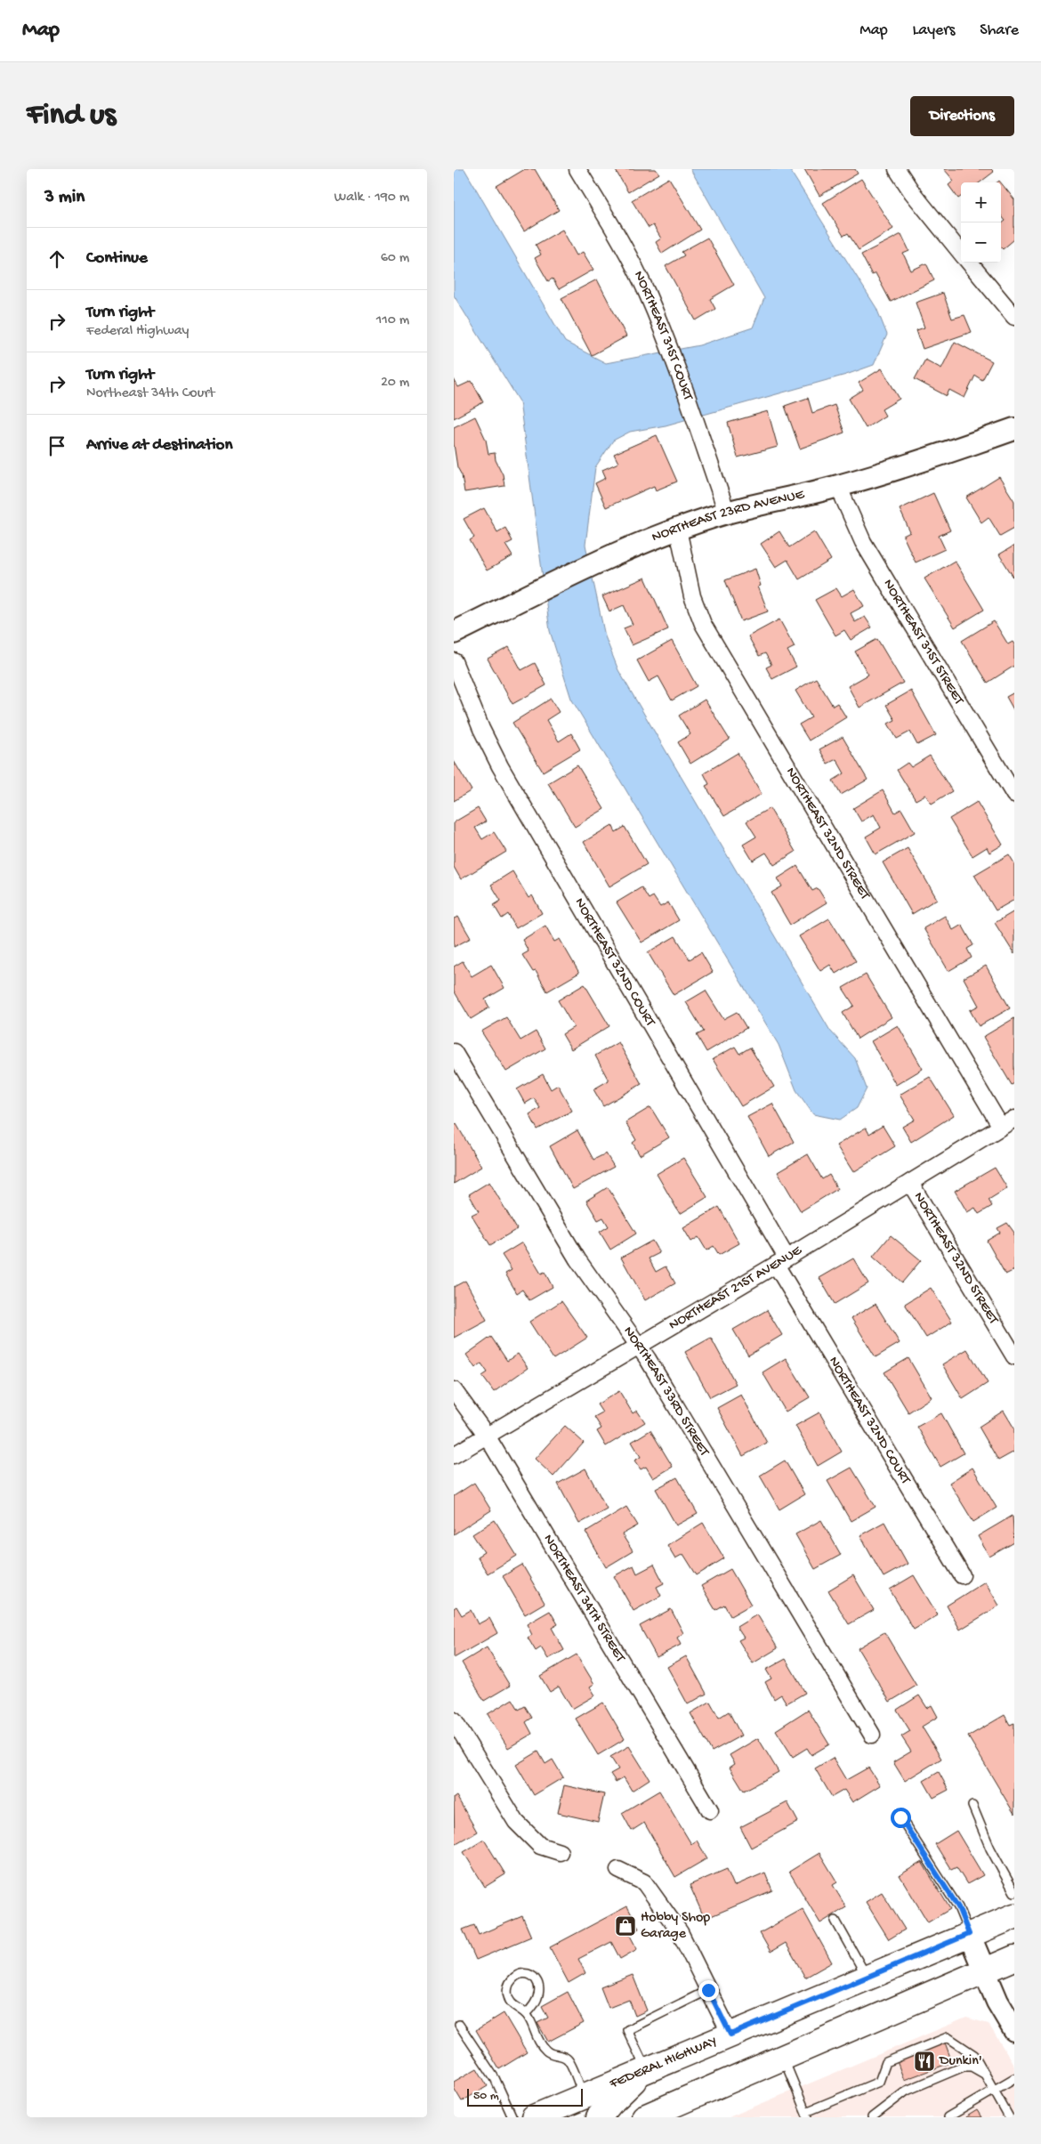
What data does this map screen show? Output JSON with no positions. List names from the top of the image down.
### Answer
{
  "streets": {
    "main road": ["FEDERAL HIGHWAY"],
    "street": [
      "NORTHEAST 31ST COURT",
      "NORTHEAST 23RD AVENUE",
      "NORTHEAST 31ST STREET",
      "NORTHEAST 32ND STREET",
      "NORTHEAST 32ND COURT",
      "NORTHEAST 21ST AVENUE",
      "NORTHEAST 33RD STREET",
      "NORTHEAST 34TH STREET"
    ]
  },
  "crossings": [
    ["NORTHEAST 31ST COURT", "NORTHEAST 23RD AVENUE"],
    ["NORTHEAST 23RD AVENUE", "NORTHEAST 31ST STREET"],
    ["NORTHEAST 23RD AVENUE", "NORTHEAST 32ND STREET"],
    ["NORTHEAST 32ND STREET", "NORTHEAST 21ST AVENUE"],
    ["NORTHEAST 32ND COURT", "NORTHEAST 21ST AVENUE"],
    ["NORTHEAST 21ST AVENUE", "NORTHEAST 33RD STREET"],
    ["NORTHEAST 21ST AVENUE", "NORTHEAST 34TH STREET"]
  ],
  "places": {
    "shop": ["Hobby Shop Garage"],
    "restaurant": ["Dunkin'"]
  },
  "scale_bar": "50 m",
  "page": {
    "header": "Map",
    "nav": ["Map", "Layers", "Share"],
    "buttons": "Directions",
    "title": "Find us",
    "heading": ["3 min", "Walk · 190 m"],
    "map_buttons": ["+", "−"],
    "list": [
      ["Continue", "60 m"],
      ["Turn right", "Federal Highway", "110 m"],
      ["Turn right", "Northeast 34th Court", "20 m"],
      "Arrive at destination"
    ],
    "scale": "50 m"
  }
}
